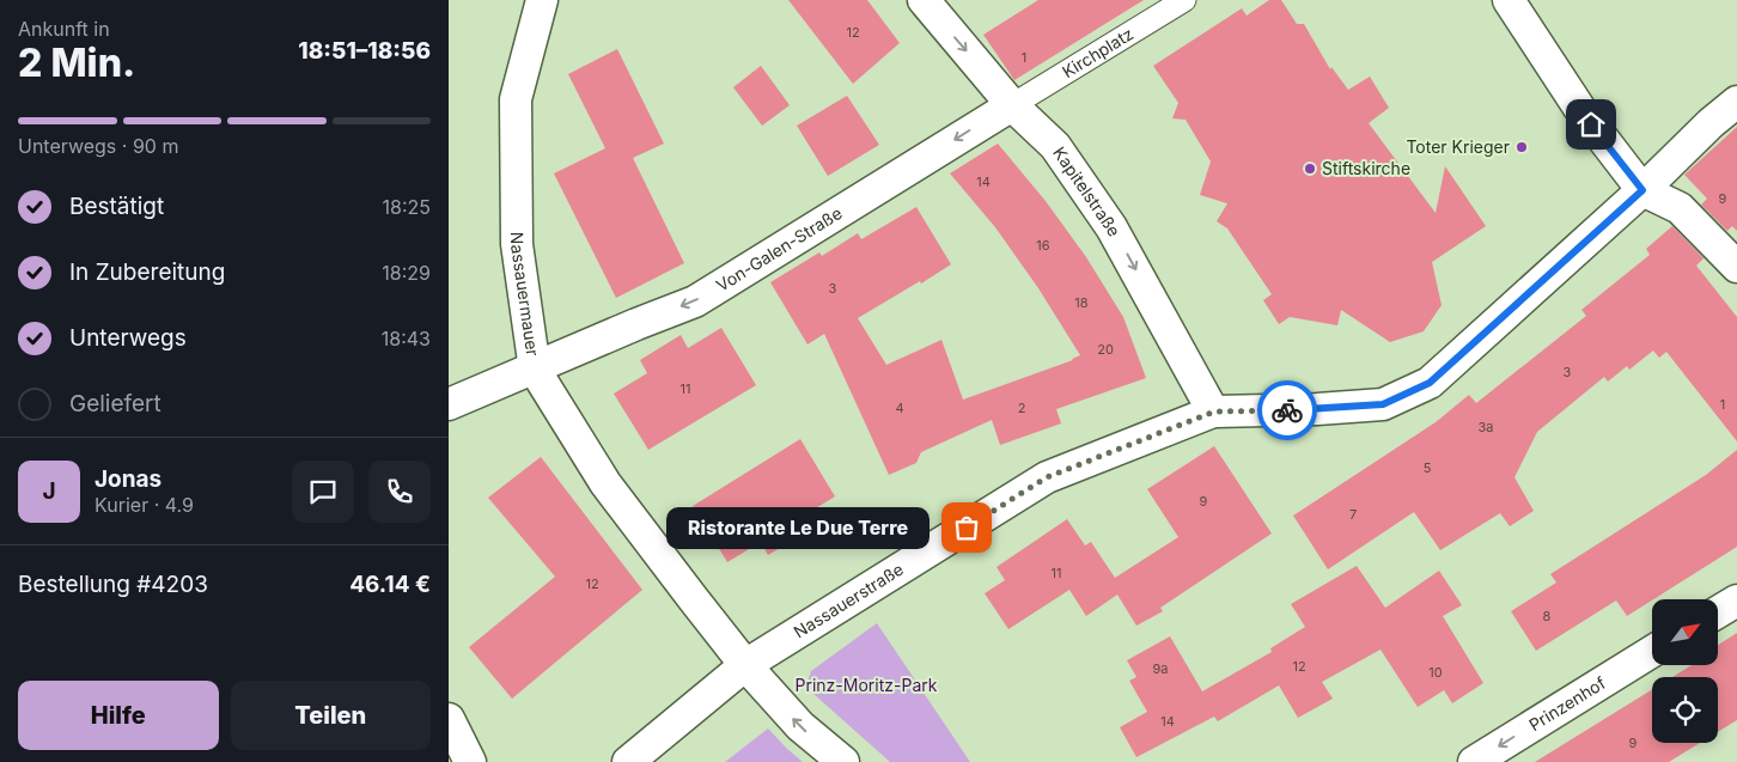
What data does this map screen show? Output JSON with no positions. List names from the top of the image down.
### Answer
{
  "streets": {
    "street": [
      "Kirchplatz",
      "Kapitelstraße",
      "Von-Galen-Straße",
      "Nassauermauer",
      "Nassauerstraße",
      "Prinzenhof"
    ]
  },
  "crossings": [
    ["Kirchplatz", "Kapitelstraße"],
    ["Kirchplatz", "Von-Galen-Straße"],
    ["Kapitelstraße", "Von-Galen-Straße"],
    ["Kapitelstraße", "Nassauerstraße"],
    ["Von-Galen-Straße", "Nassauermauer"],
    ["Nassauermauer", "Nassauerstraße"]
  ],
  "one_way": ["Kapitelstraße", "Von-Galen-Straße", "Prinzenhof"],
  "parks": ["Prinz-Moritz-Park"],
  "places": ["Toter Krieger", "Stiftskirche", "Ristorante Le Due Terre"],
  "house_numbers": [
    "12",
    "1",
    "14",
    "9",
    "16",
    "3",
    "18",
    "20",
    "3",
    "11",
    "1",
    "4",
    "2",
    "3a",
    "5",
    "9",
    "7",
    "11",
    "12",
    "8",
    "12",
    "9a",
    "10",
    "14",
    "9"
  ],
  "north": "top right",
  "page": {
    "heading": ["2 Min.", "Ankunft in", "18:51–18:56"],
    "panel": [
      "Jonas",
      "Kurier · 4.9",
      "Bestellung #4203",
      "46.14 €"
    ],
    "bar": "Unterwegs · 90 m",
    "list": [
      ["Bestätigt", "18:25"],
      ["In Zubereitung", "18:29"],
      ["Unterwegs", "18:43"],
      "Geliefert"
    ],
    "round": "J",
    "bubble": "Ristorante Le Due Terre",
    "buttons": ["Hilfe", "Teilen"]
  }
}
